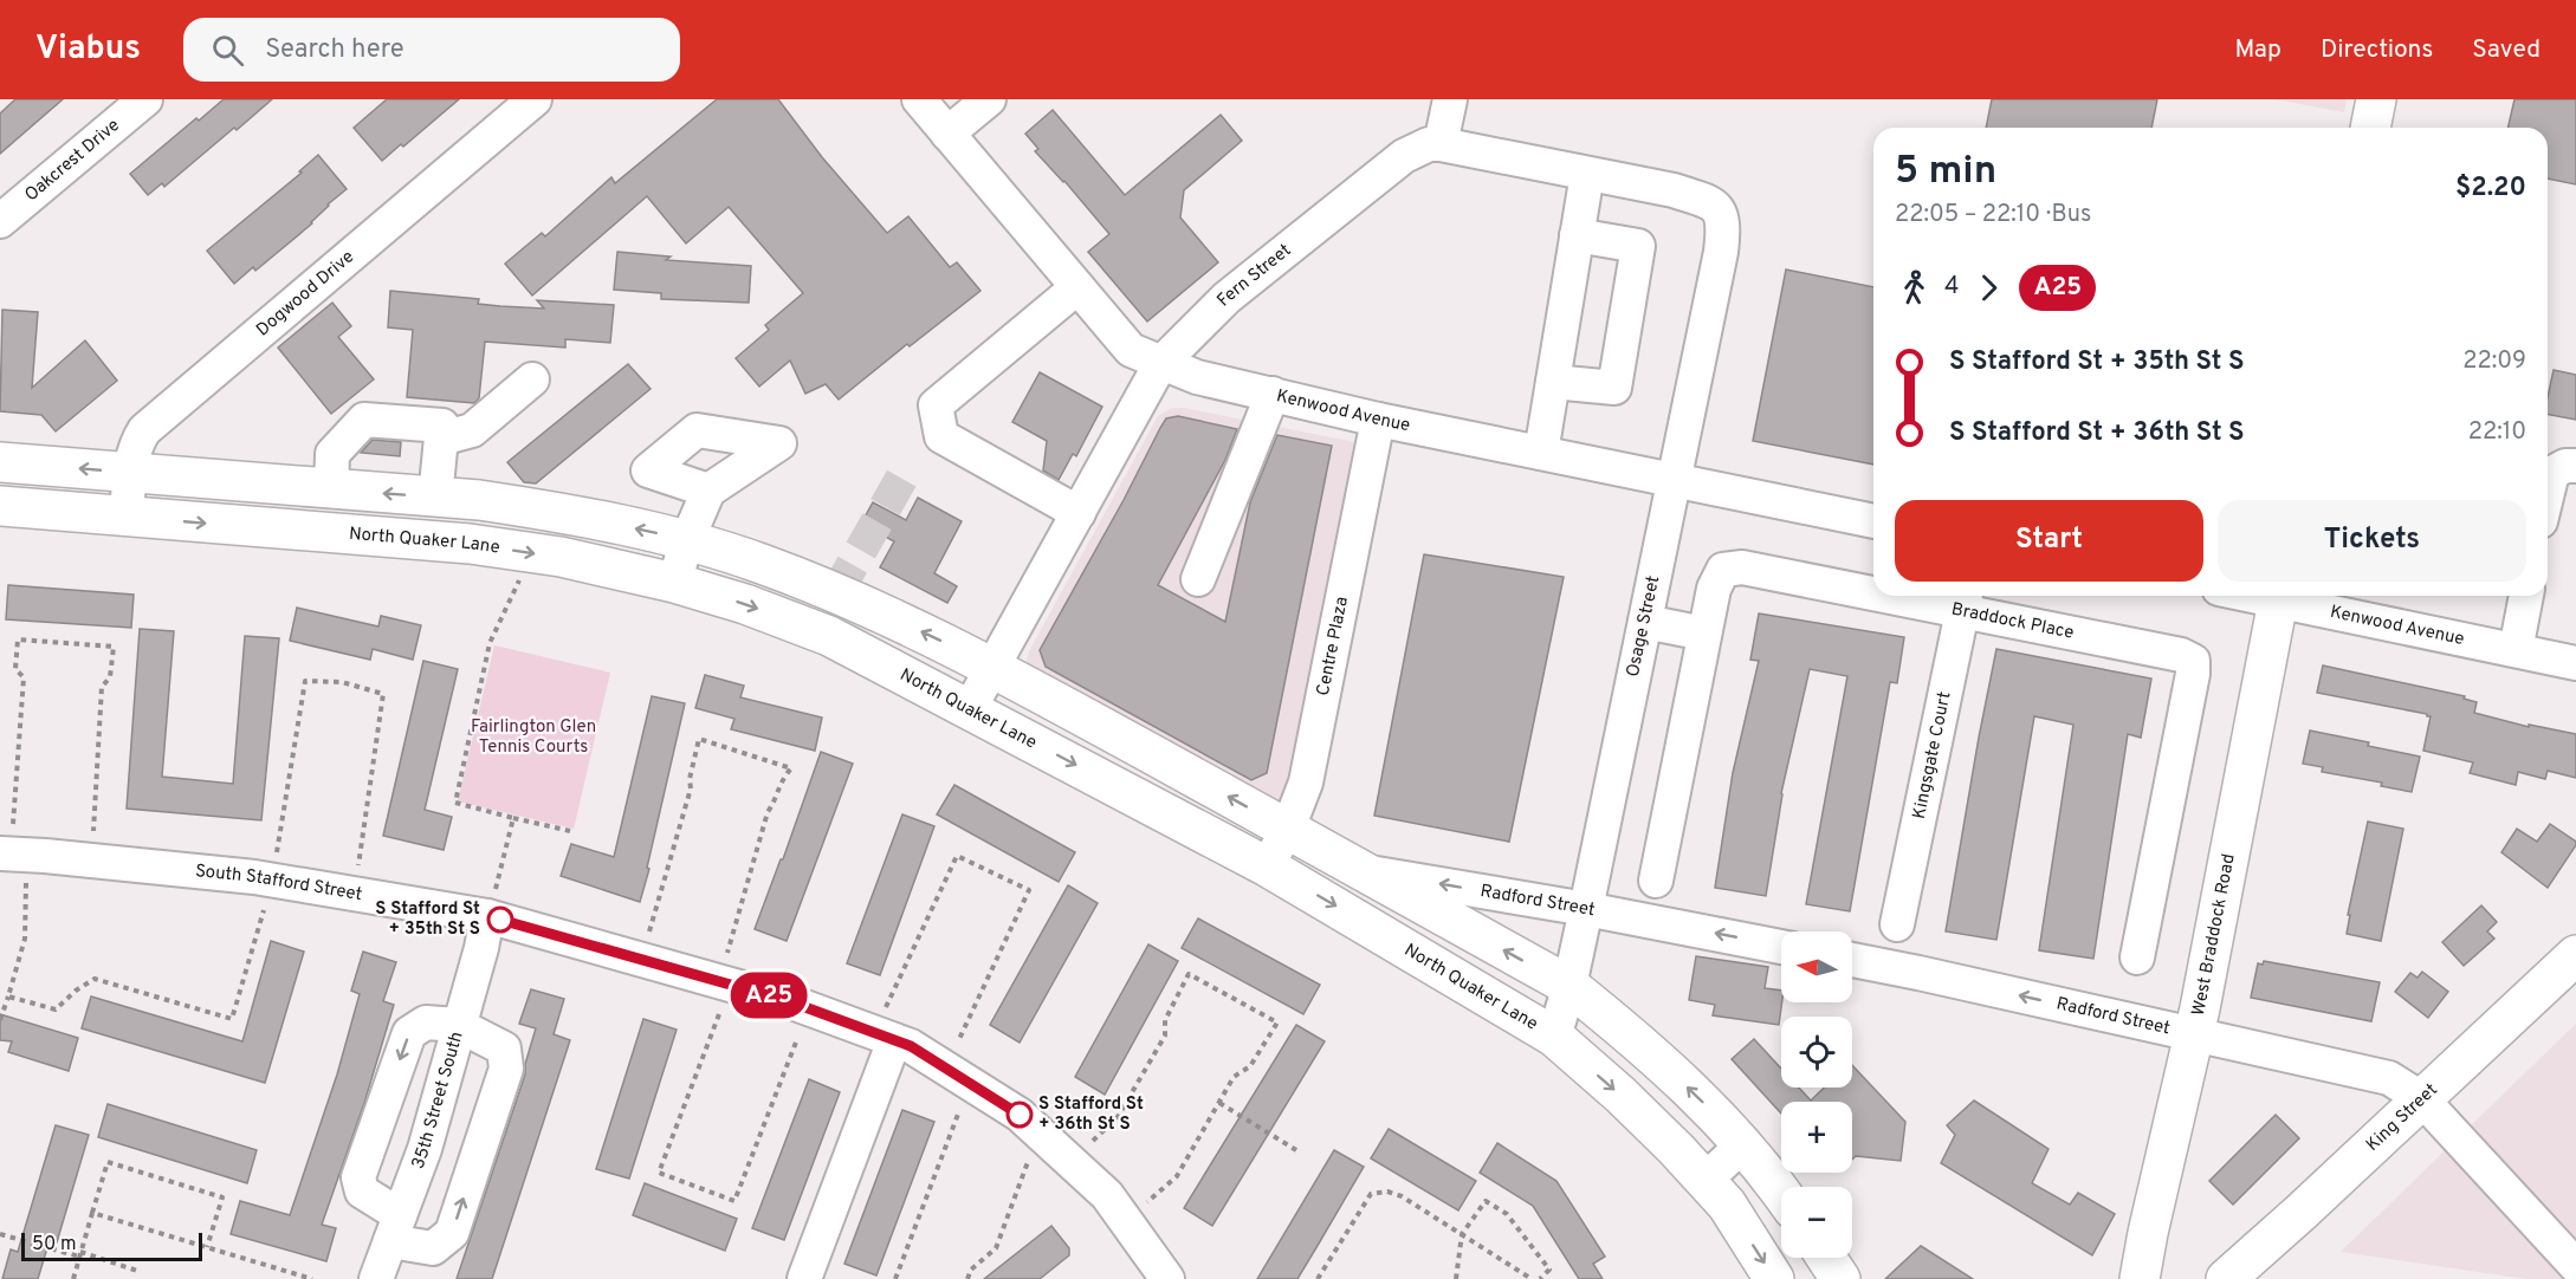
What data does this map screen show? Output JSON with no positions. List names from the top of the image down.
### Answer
{
  "streets": {
    "main road": ["North Quaker Lane", "West Braddock Road", "King Street"],
    "street": [
      "Oakcrest Drive",
      "Fern Street",
      "Dogwood Drive",
      "Kenwood Avenue",
      "Braddock Place",
      "Osage Street",
      "Centre Plaza",
      "Kingsgate Court",
      "South Stafford Street",
      "Radford Street",
      "35th Street South"
    ]
  },
  "crossings": [
    ["Fern Street", "Kenwood Avenue"],
    ["Fern Street", "North Quaker Lane"],
    ["Fern Street", "Osage Street"],
    ["Dogwood Drive", "North Quaker Lane"],
    ["Kenwood Avenue", "Osage Street"],
    ["Kenwood Avenue", "Centre Plaza"],
    ["North Quaker Lane", "Osage Street"],
    ["North Quaker Lane", "Centre Plaza"],
    ["Braddock Place", "Kingsgate Court"],
    ["Osage Street", "Radford Street"],
    ["South Stafford Street", "35th Street South"],
    ["Radford Street", "West Braddock Road"],
    ["Radford Street", "King Street"]
  ],
  "one_way": ["Radford Street"],
  "parks": ["Fairlington Glen Tennis Courts"],
  "places": ["S Stafford St + 35th St S", "S Stafford St + 36th St S"],
  "lines": ["bus line A25"],
  "scale_bar": "50 m",
  "north": "left",
  "page": {
    "header": "Viabus",
    "search": "Search here",
    "nav": ["Map", "Directions", "Saved"],
    "on_map": "A25",
    "heading": ["5 min", "22:05 – 22:10 · Bus", "$2.20"],
    "legs": ["4", "A25"],
    "list": [
      {
        "name": "S Stafford St + 35th St S",
        "value": "22:09"
      },
      {
        "name": "S Stafford St + 36th St S",
        "value": "22:10"
      }
    ],
    "buttons": ["Start", "Tickets"],
    "map_buttons": ["+", "−"],
    "scale": "50 m"
  }
}
